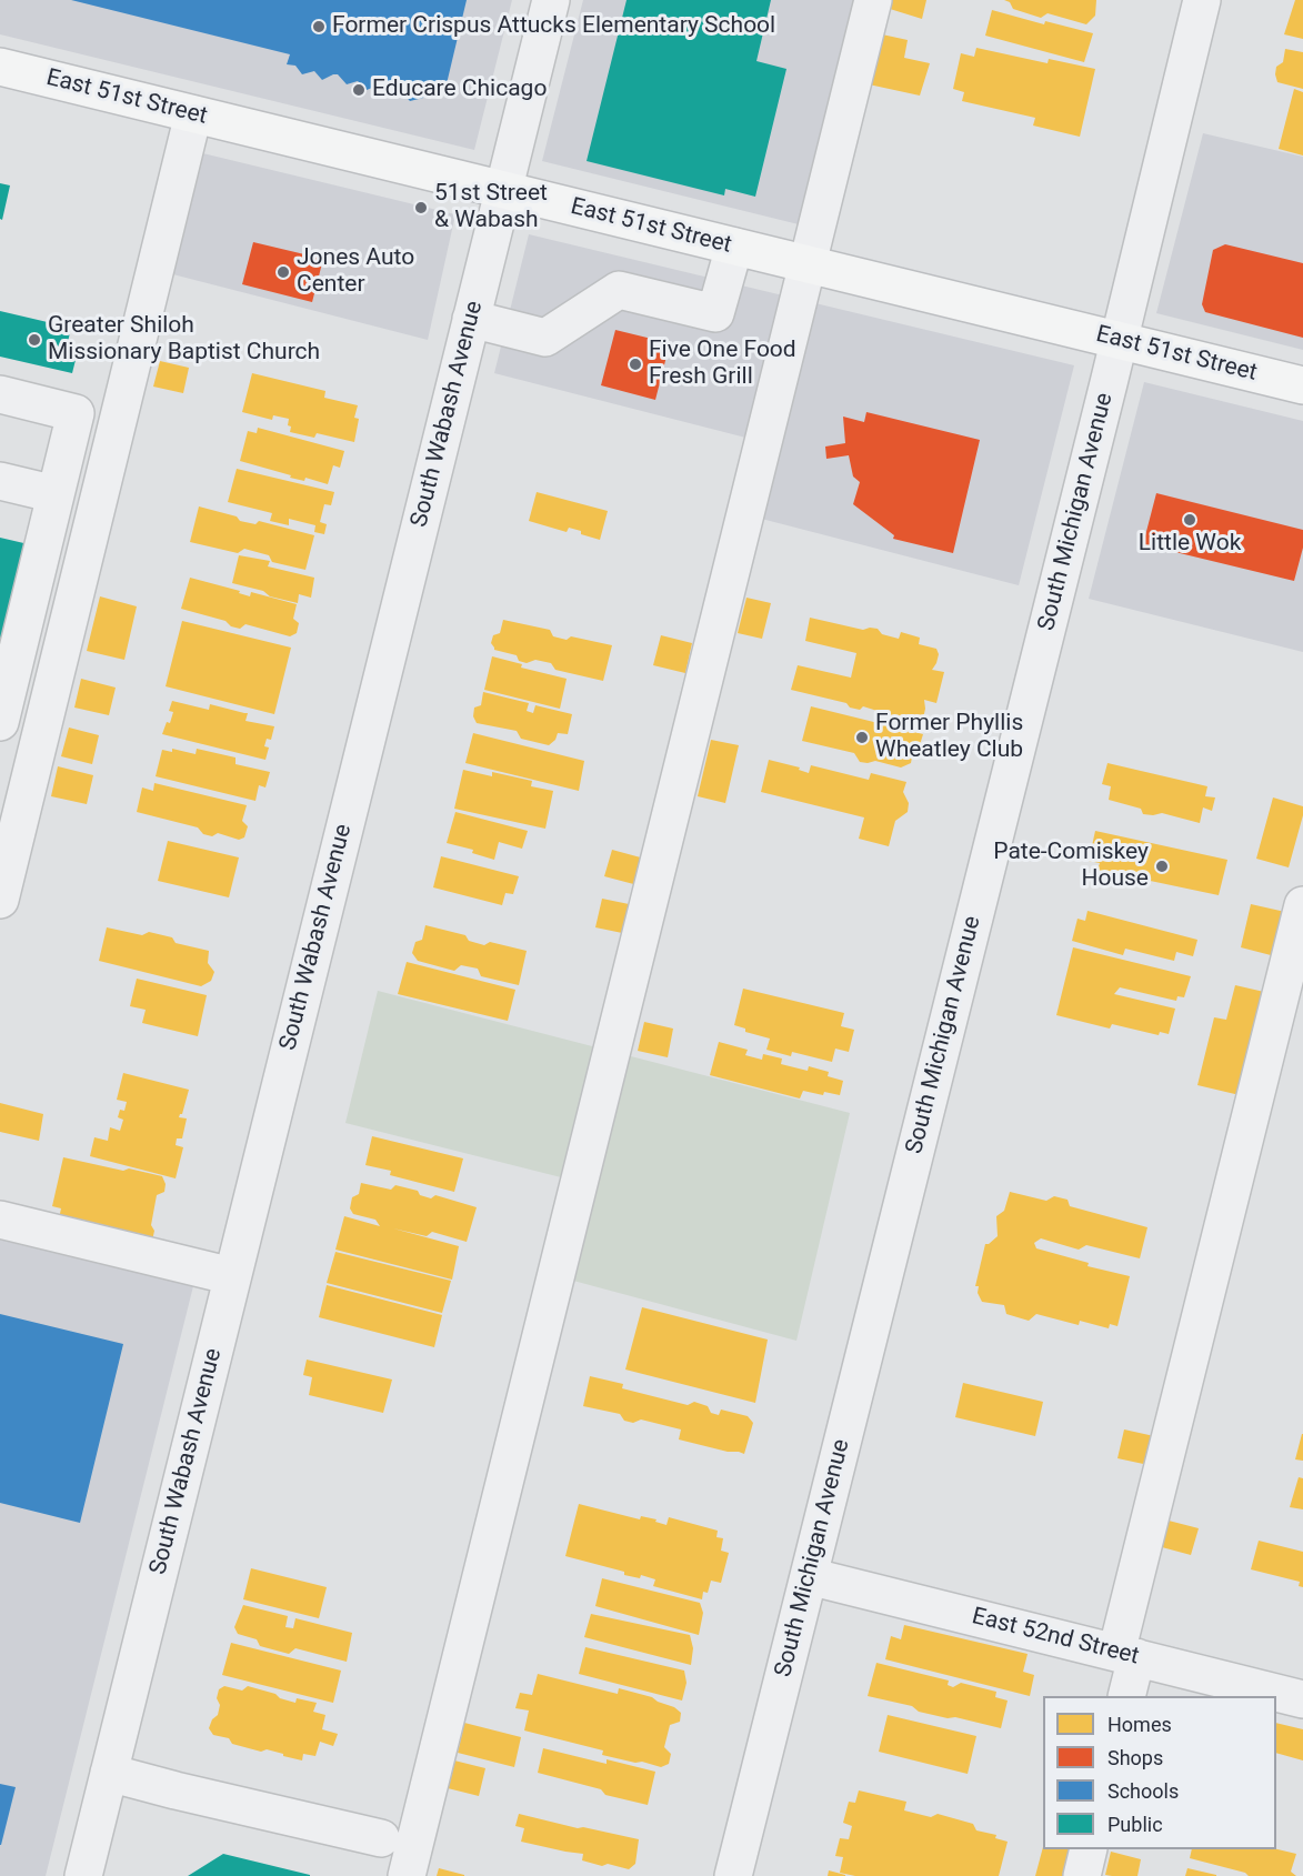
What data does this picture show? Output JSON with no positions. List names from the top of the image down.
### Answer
{
  "streets": {
    "main road": ["East 51st Street"],
    "street": ["South Wabash Avenue", "South Michigan Avenue", "East 52nd Street"]
  },
  "crossings": [
    ["East 51st Street", "South Wabash Avenue"],
    ["East 51st Street", "South Michigan Avenue"],
    ["South Michigan Avenue", "East 52nd Street"]
  ],
  "places": [
    "Former Crispus Attucks Elementary School",
    "Educare Chicago",
    "51st Street & Wabash",
    "Jones Auto Center",
    "Greater Shiloh Missionary Baptist Church",
    "Five One Food Fresh Grill",
    "Little Wok",
    "Former Phyllis Wheatley Club",
    "Pate-Comiskey House"
  ],
  "legend": [
    "Homes",
    "Shops",
    "Schools",
    "Public"
  ]
}
